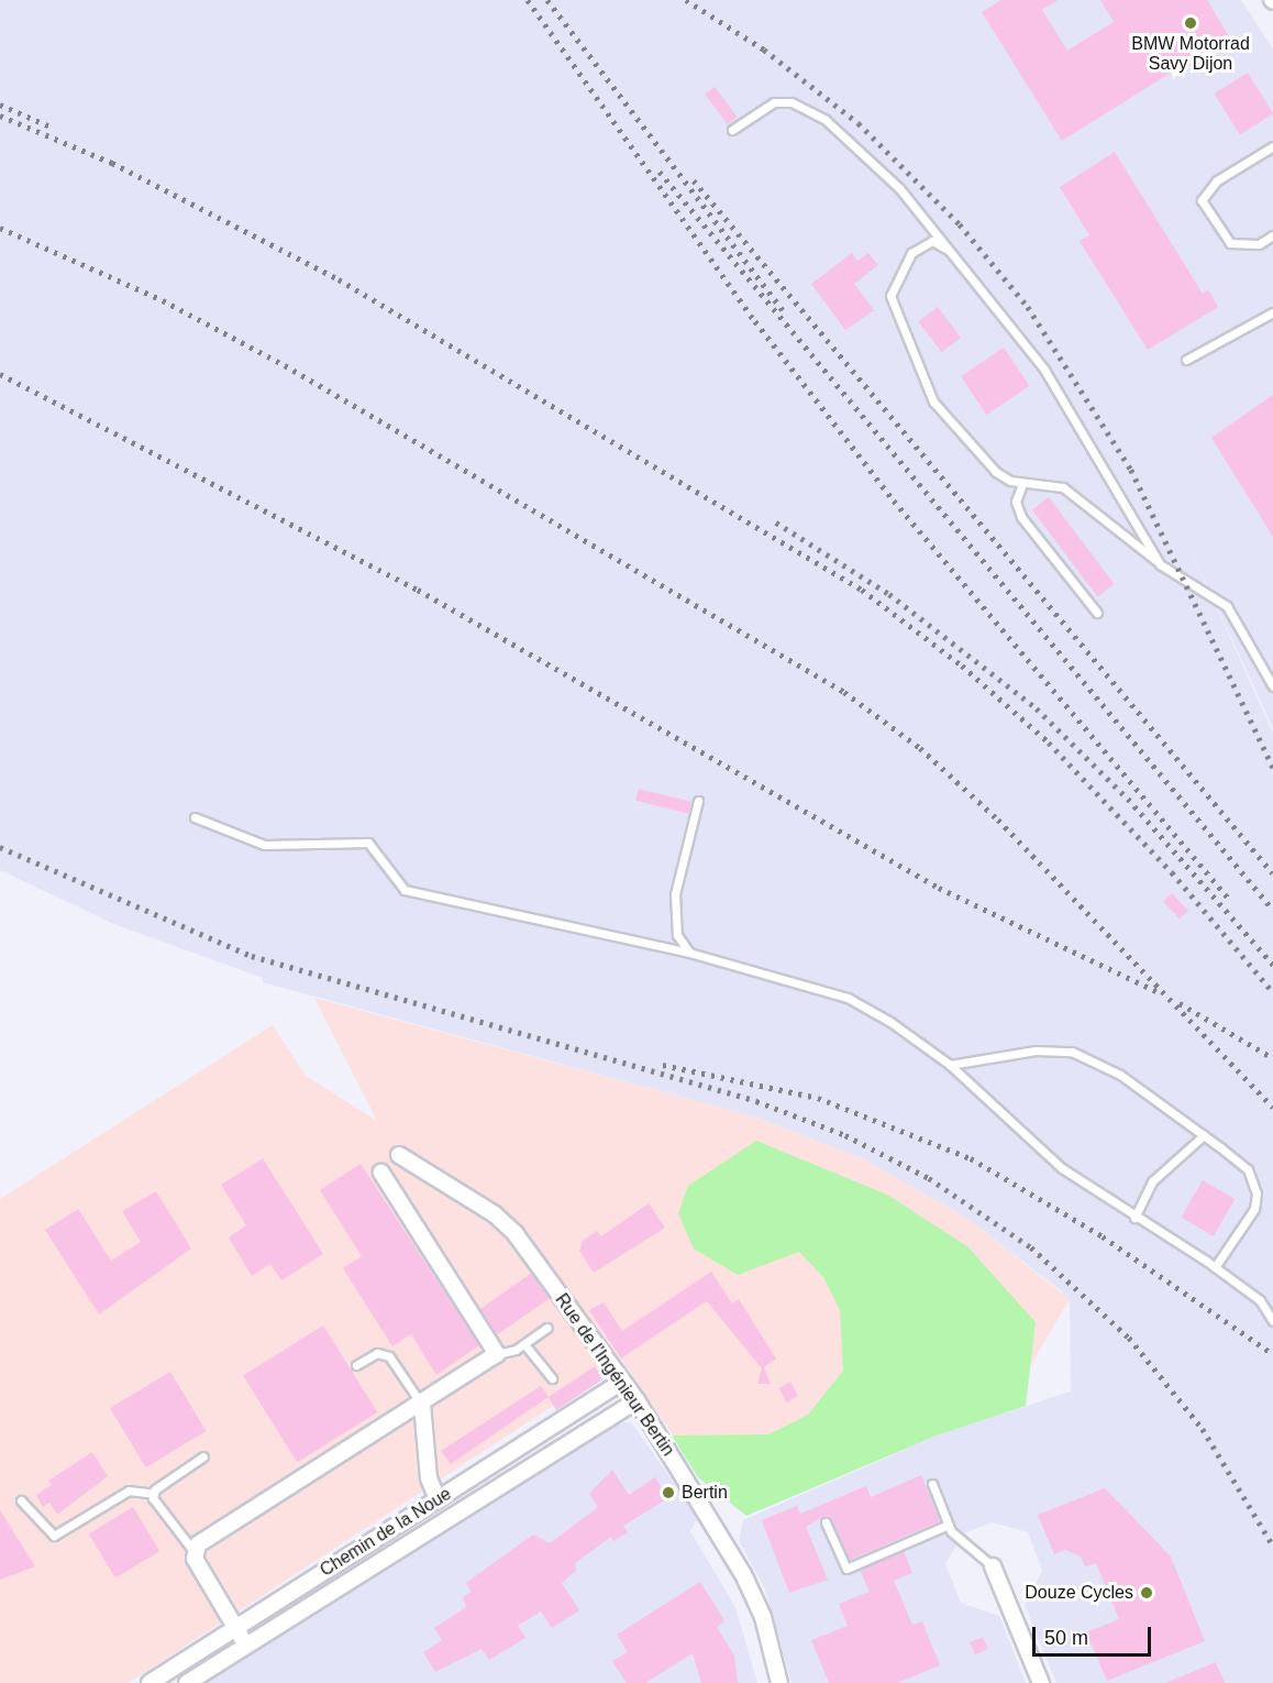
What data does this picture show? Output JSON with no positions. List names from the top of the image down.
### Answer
{
  "streets": {
    "street": ["Rue de l'Ingénieur Bertin", "Chemin de la Noue"]
  },
  "crossings": [
    ["Rue de l'Ingénieur Bertin", "Chemin de la Noue"]
  ],
  "places": ["BMW Motorrad Savy Dijon", "Bertin", "Douze Cycles"],
  "scale_bar": "50 m"
}
